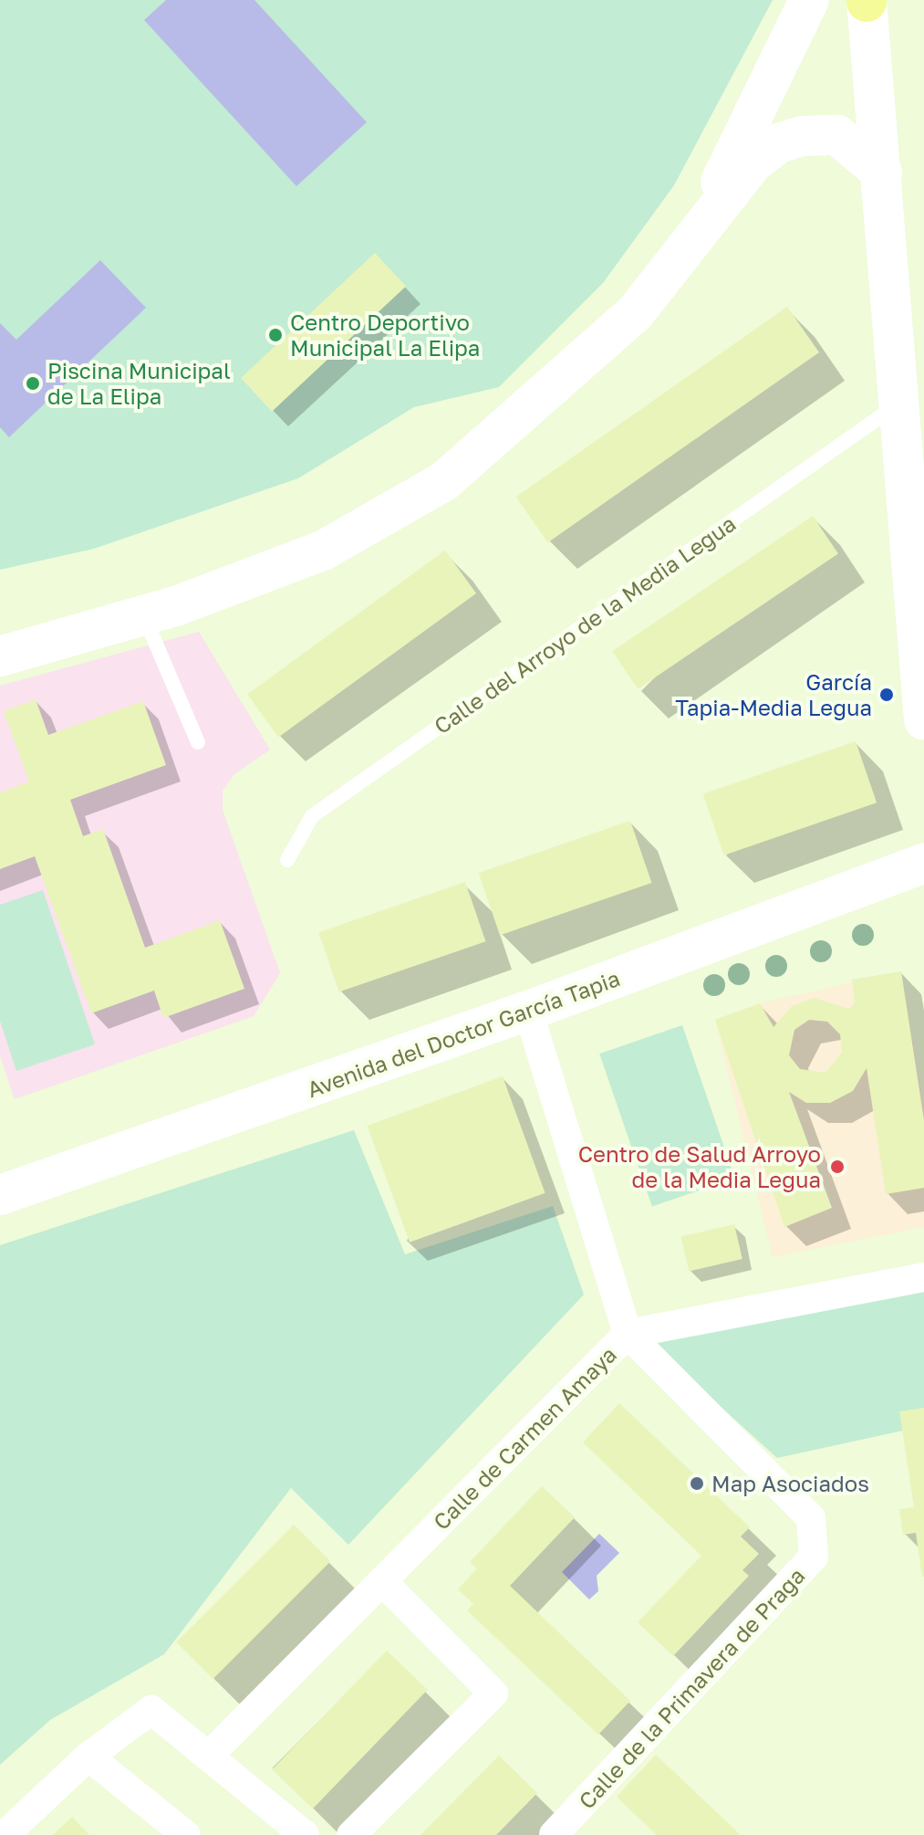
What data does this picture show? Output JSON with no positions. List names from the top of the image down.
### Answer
{
  "streets": {
    "street": ["Avenida del Doctor García Tapia", "Calle de Carmen Amaya", "Calle de la Primavera de Praga"],
    "lane": ["Calle del Arroyo de la Media Legua"]
  },
  "crossings": [
    ["Avenida del Doctor García Tapia", "Calle de la Primavera de Praga"],
    ["Calle de Carmen Amaya", "Calle de la Primavera de Praga"]
  ],
  "places": [
    "Centro Deportivo Municipal La Elipa",
    "Piscina Municipal de La Elipa",
    "García Tapia-Media Legua",
    "Centro de Salud Arroyo de la Media Legua",
    "Map Asociados"
  ]
}
